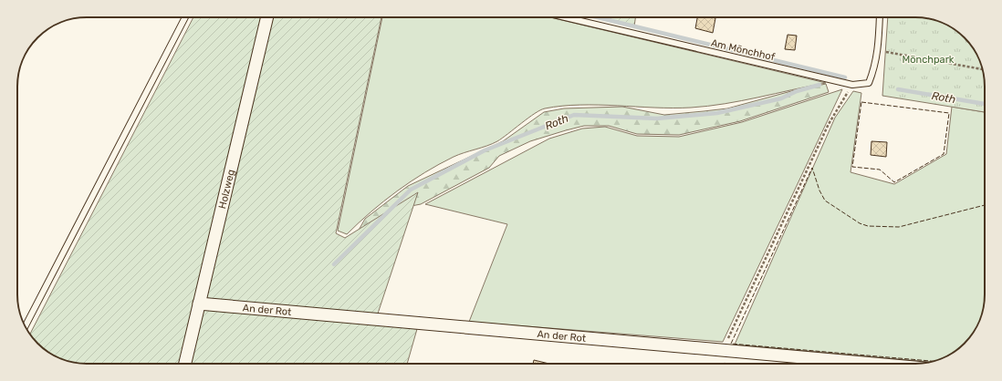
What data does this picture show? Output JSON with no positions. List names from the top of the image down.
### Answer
{
  "streets": {
    "street": ["Holzweg", "An der Rot"],
    "lane": ["Am Mönchhof"]
  },
  "crossings": [
    ["Holzweg", "An der Rot"]
  ],
  "water": ["Roth"],
  "parks": ["Mönchpark"]
}
